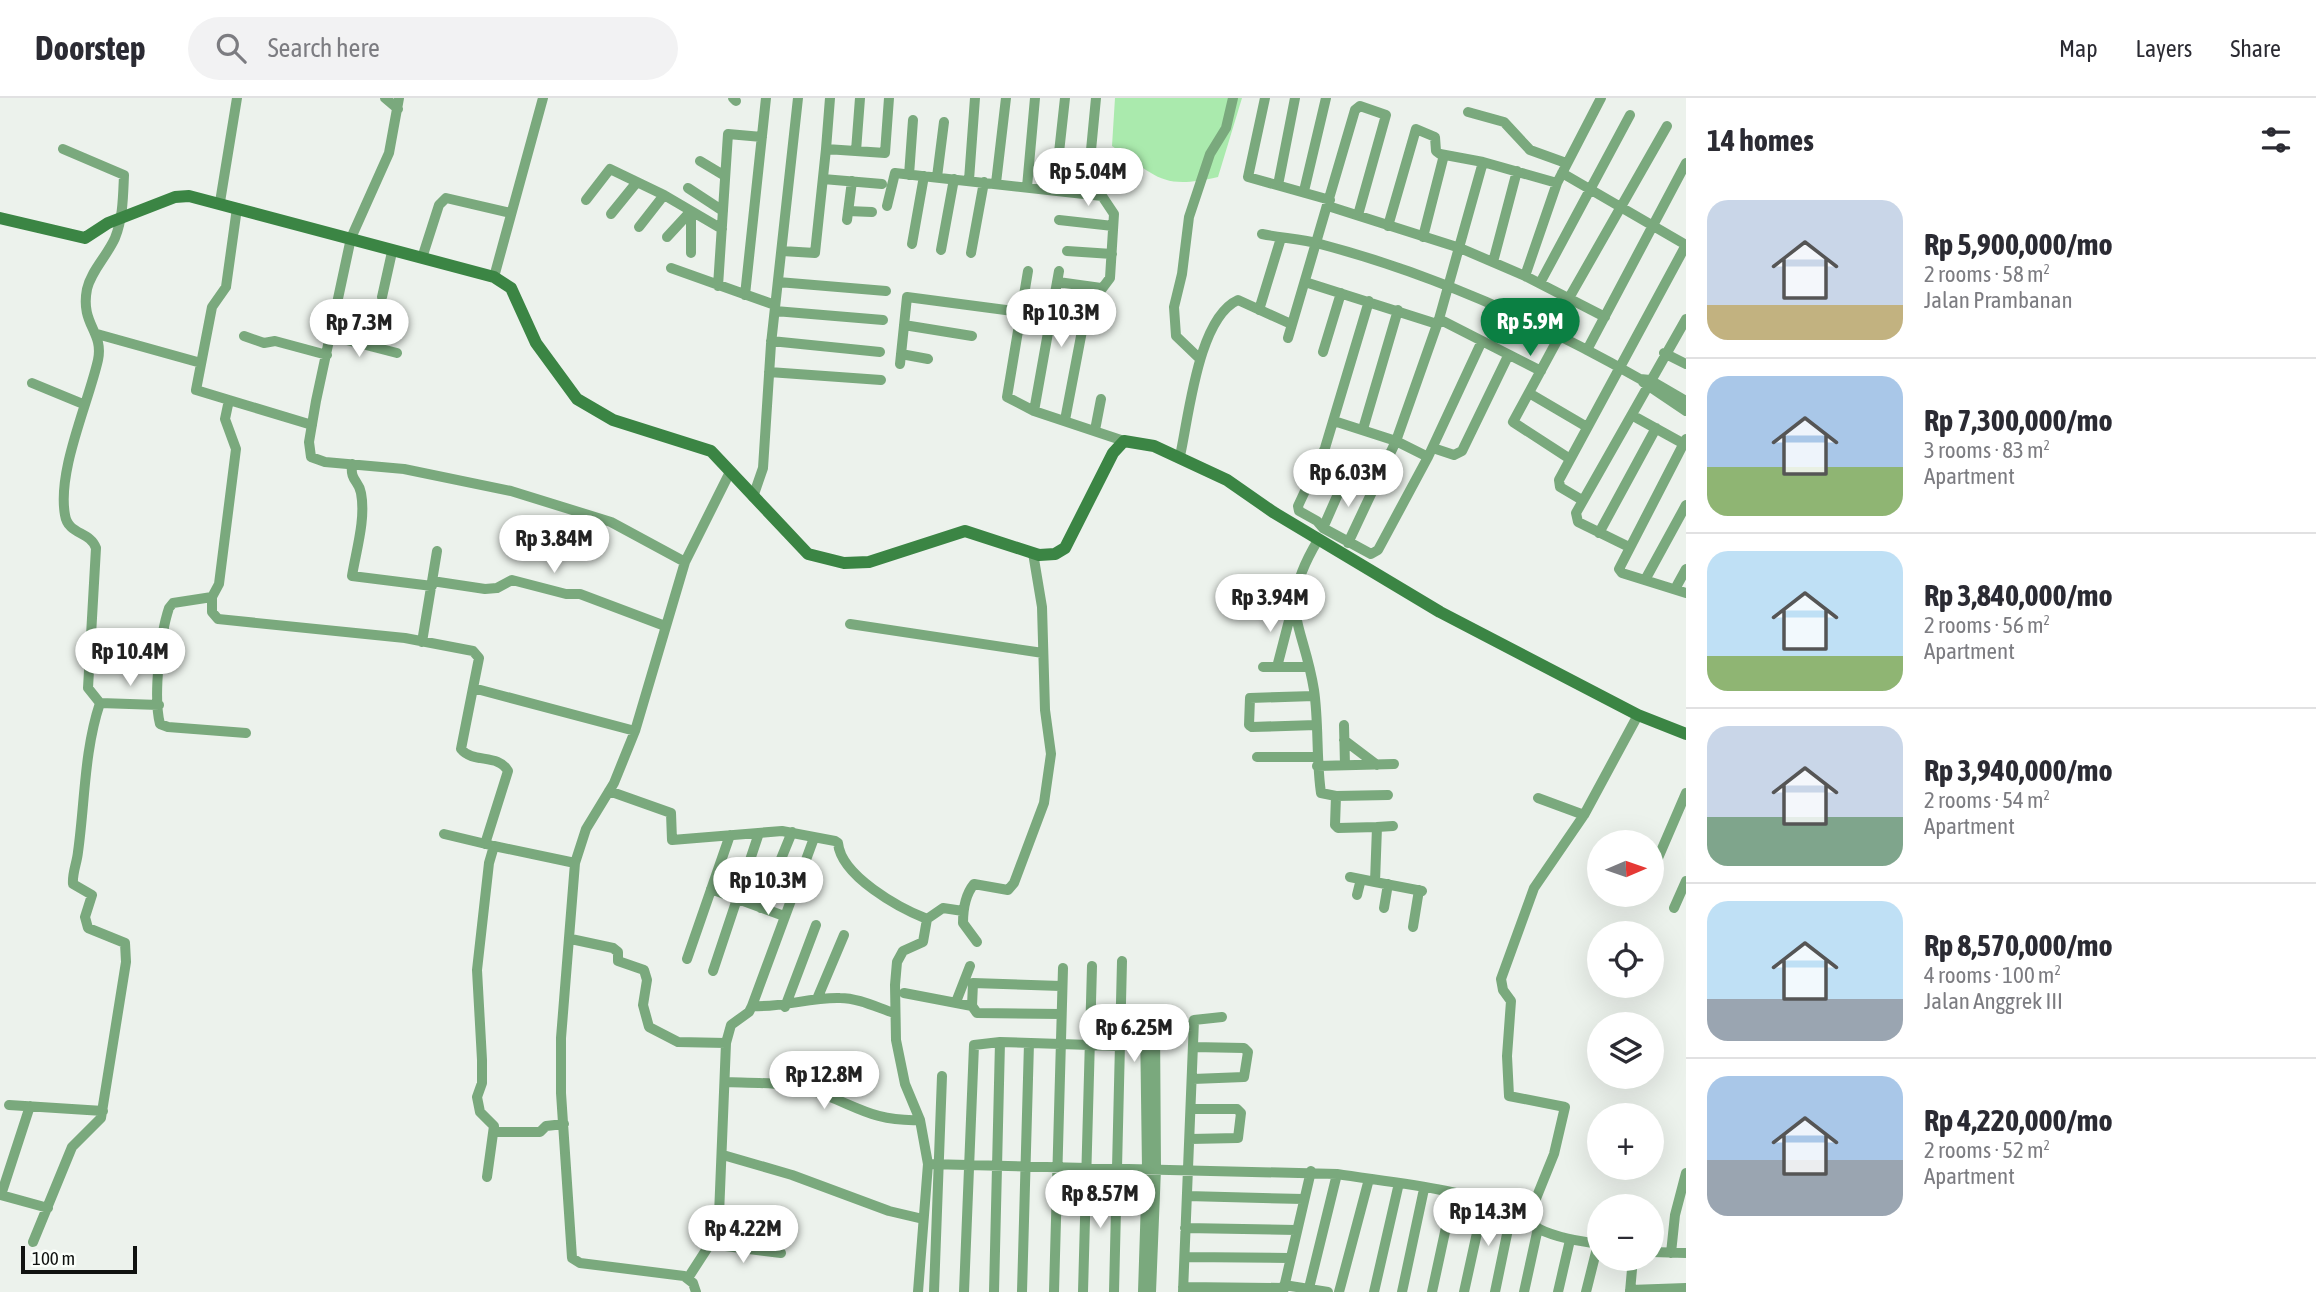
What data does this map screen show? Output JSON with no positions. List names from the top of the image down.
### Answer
{
  "scale_bar": "100 m",
  "north": "right",
  "page": {
    "header": "Doorstep",
    "search": "Search here",
    "nav": ["Map", "Layers", "Share"],
    "heading": "14 homes",
    "price": [
      "Rp 5.04M",
      "Rp 10.3M",
      "Rp 5.9M",
      "Rp 7.3M",
      "Rp 6.03M",
      "Rp 3.84M",
      "Rp 3.94M",
      "Rp 10.4M",
      "Rp 10.3M",
      "Rp 6.25M",
      "Rp 12.8M",
      "Rp 8.57M",
      "Rp 14.3M",
      "Rp 4.22M"
    ],
    "list": [
      {
        "name": "Rp 5,900,000/mo",
        "note": "2 rooms · 58 m² · Jalan Prambanan"
      },
      {
        "name": "Rp 7,300,000/mo",
        "note": "3 rooms · 83 m² · Apartment"
      },
      {
        "name": "Rp 3,840,000/mo",
        "note": "2 rooms · 56 m² · Apartment"
      },
      {
        "name": "Rp 3,940,000/mo",
        "note": "2 rooms · 54 m² · Apartment"
      },
      {
        "name": "Rp 8,570,000/mo",
        "note": "4 rooms · 100 m² · Jalan Anggrek III"
      },
      {
        "name": "Rp 4,220,000/mo",
        "note": "2 rooms · 52 m² · Apartment"
      }
    ],
    "map_buttons": ["+", "−"],
    "scale": "100 m"
  }
}
